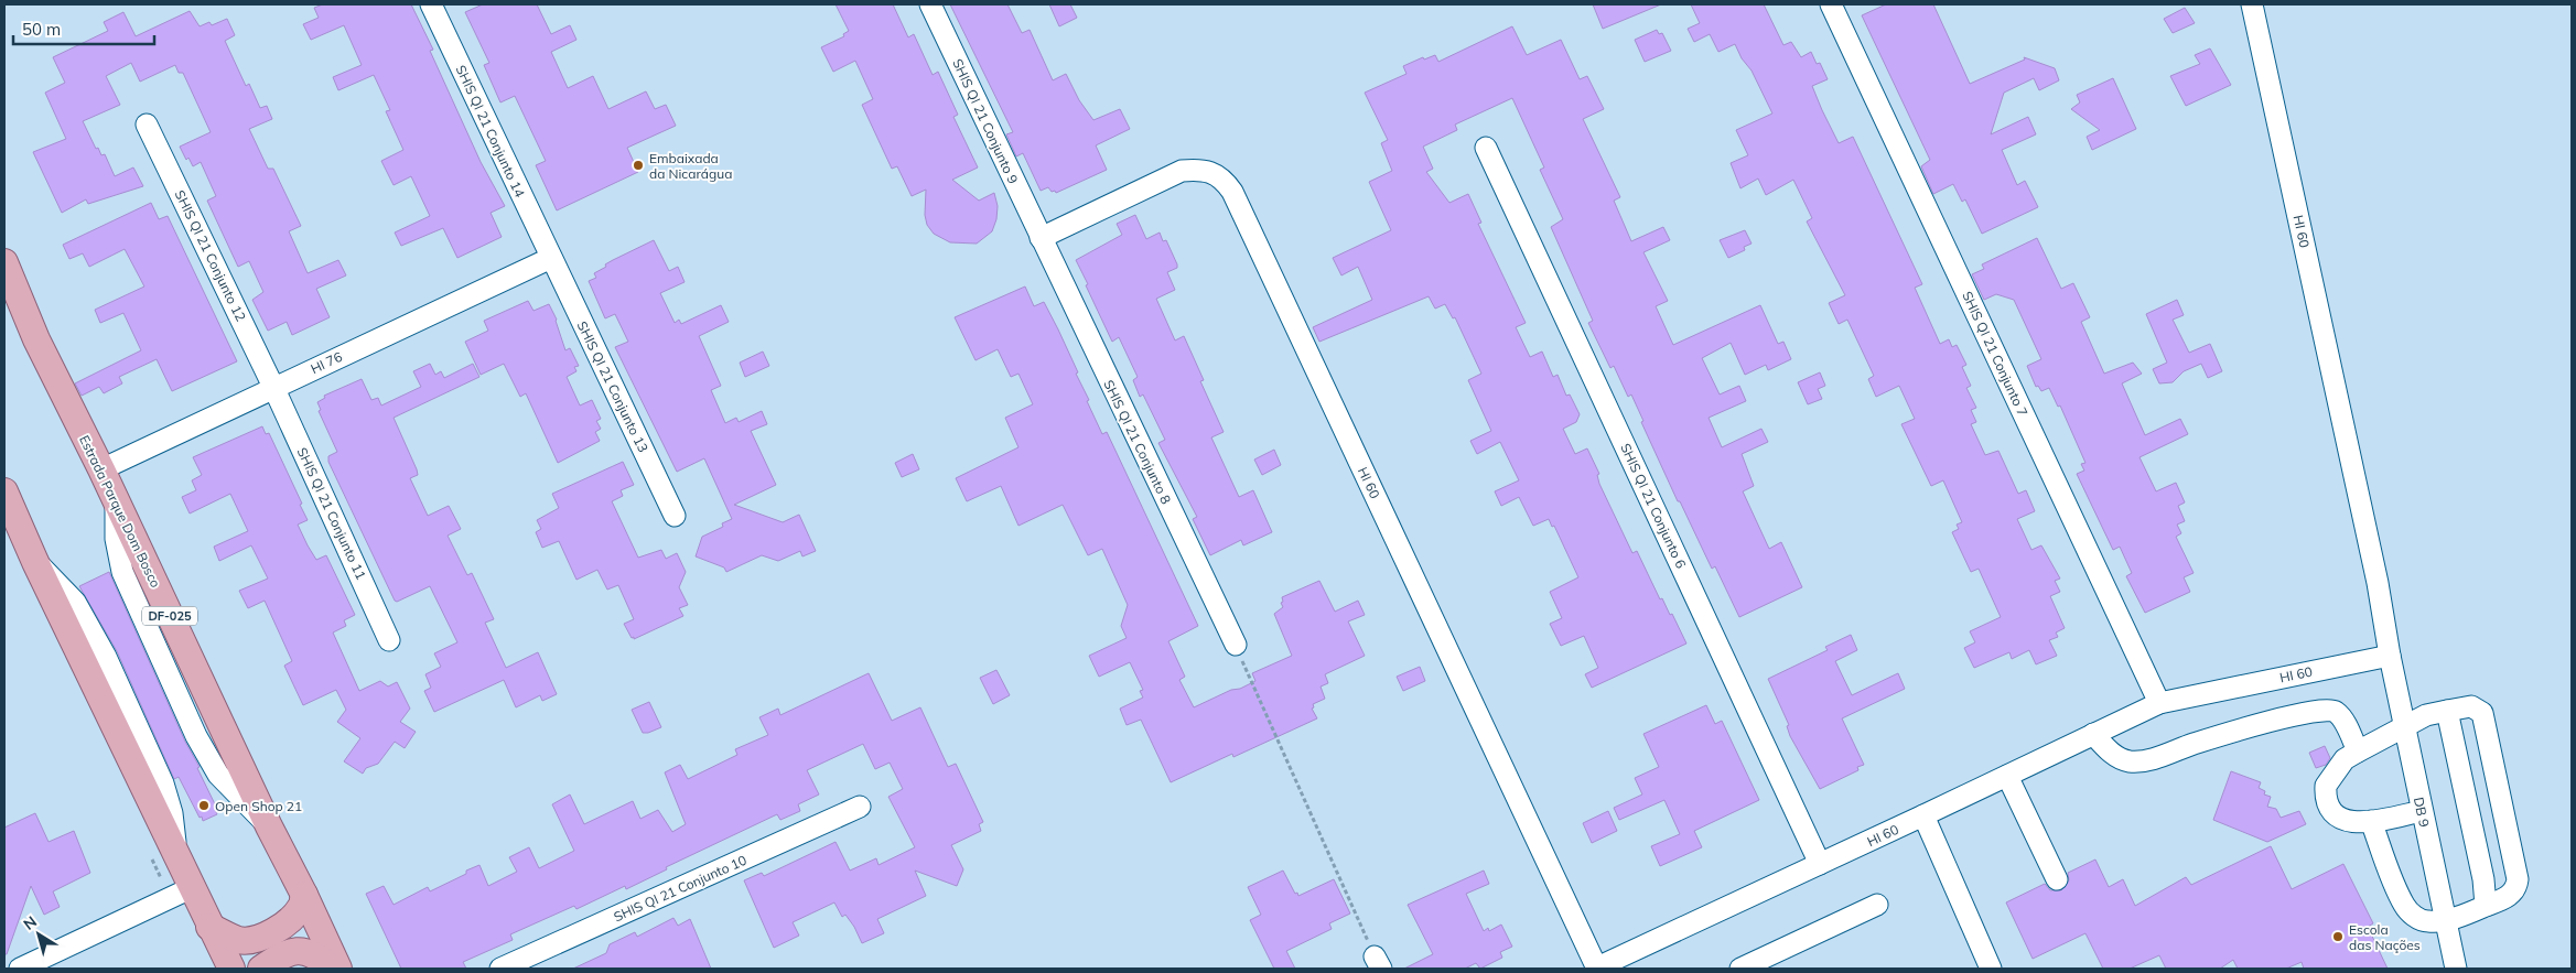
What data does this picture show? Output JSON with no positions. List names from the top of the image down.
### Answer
{
  "streets": {
    "main road": ["Estrada Parque Dom Bosco", "DF-025"],
    "street": [
      "SHIS QI 21 Conjunto 9",
      "SHIS QI 21 Conjunto 14",
      "HI 60",
      "SHIS QI 21 Conjunto 12",
      "SHIS QI 21 Conjunto 7",
      "HI 76",
      "SHIS QI 21 Conjunto 13",
      "SHIS QI 21 Conjunto 8",
      "SHIS QI 21 Conjunto 6",
      "SHIS QI 21 Conjunto 11",
      "DB 9",
      "SHIS QI 21 Conjunto 10"
    ]
  },
  "crossings": [
    ["SHIS QI 21 Conjunto 9", "HI 60"],
    ["SHIS QI 21 Conjunto 9", "SHIS QI 21 Conjunto 8"],
    ["SHIS QI 21 Conjunto 14", "HI 76"],
    ["SHIS QI 21 Conjunto 14", "SHIS QI 21 Conjunto 13"],
    ["HI 60", "SHIS QI 21 Conjunto 7"],
    ["HI 60", "SHIS QI 21 Conjunto 8"],
    ["HI 60", "SHIS QI 21 Conjunto 6"],
    ["HI 60", "DB 9"],
    ["SHIS QI 21 Conjunto 12", "HI 76"],
    ["SHIS QI 21 Conjunto 12", "SHIS QI 21 Conjunto 11"],
    ["HI 76", "SHIS QI 21 Conjunto 13"],
    ["HI 76", "Estrada Parque Dom Bosco"],
    ["HI 76", "SHIS QI 21 Conjunto 11"]
  ],
  "places": ["Embaixada da Nicarágua", "Open Shop 21", "Escola das Nações"],
  "scale_bar": "50 m",
  "north": "top left"
}
